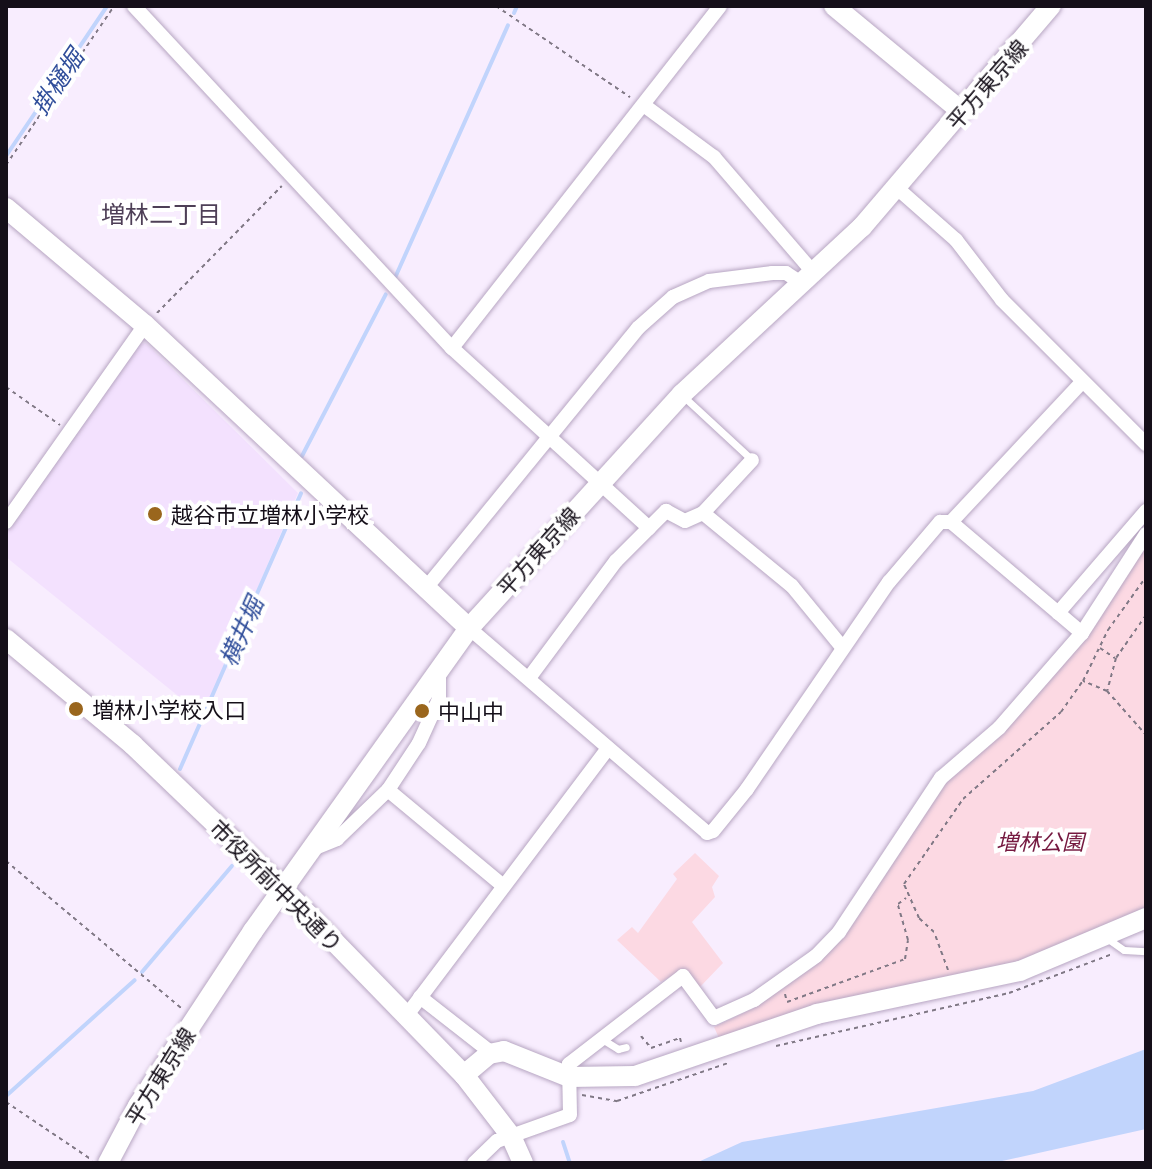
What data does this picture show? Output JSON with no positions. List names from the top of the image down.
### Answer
{
  "streets": {
    "street": ["平方東京線", "市役所前中央通り"]
  },
  "crossings": [
    ["平方東京線", "市役所前中央通り"]
  ],
  "districts": ["増林二丁目"],
  "water": ["掛樋堀", "横井堀"],
  "parks": ["増林公園"],
  "places": ["越谷市立増林小学校", "増林小学校入口", "中山中"]
}
